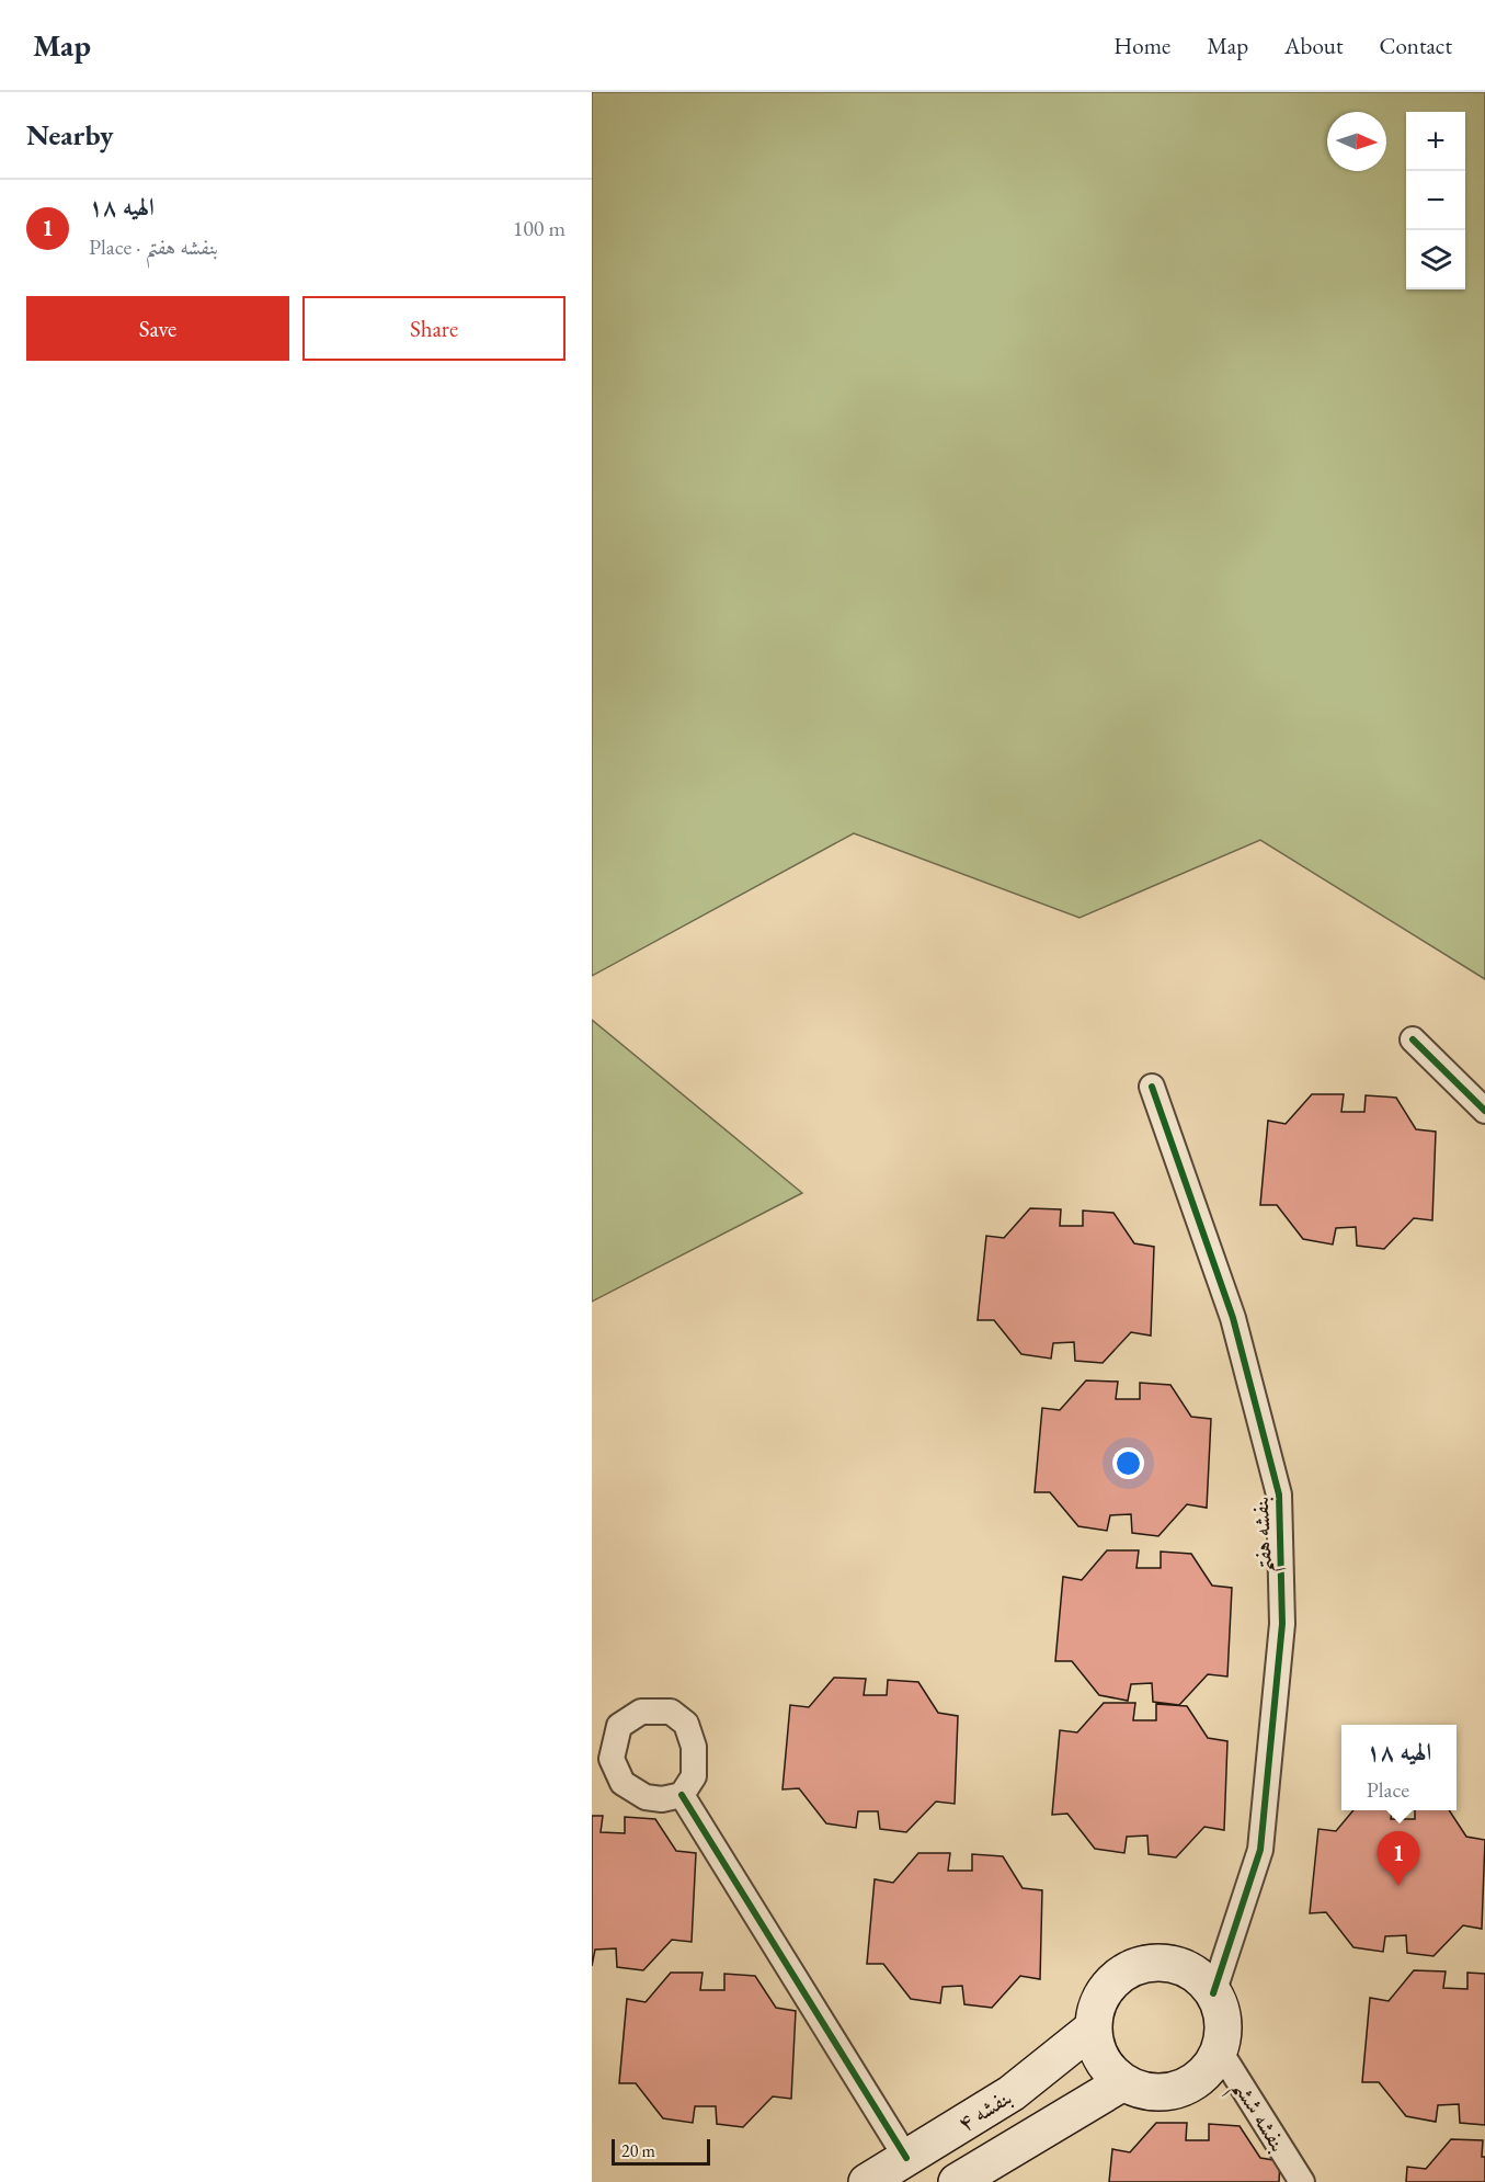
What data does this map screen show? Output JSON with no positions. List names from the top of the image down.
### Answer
{
  "streets": {
    "street": ["بنفشه هفتم", "بنفشه ۴", "بنفشه ششم"]
  },
  "crossings": [
    ["بنفشه هفتم", "بنفشه ۴"],
    ["بنفشه هفتم", "بنفشه ششم"],
    ["بنفشه ۴", "بنفشه ششم"]
  ],
  "scale_bar": "20 m",
  "north": "right",
  "page": {
    "header": "Map",
    "nav": [
      "Home",
      "Map",
      "About",
      "Contact"
    ],
    "heading": "Nearby",
    "map_buttons": ["+", "−"],
    "list": [
      {
        "mark": "1",
        "name": "الهیه ۱۸",
        "note": "Place · بنفشه هفتم",
        "value": "100 m"
      }
    ],
    "buttons": ["Save", "Share"],
    "popup": ["الهیه ۱۸", "Place"],
    "pins": "1",
    "scale": "20 m"
  }
}
